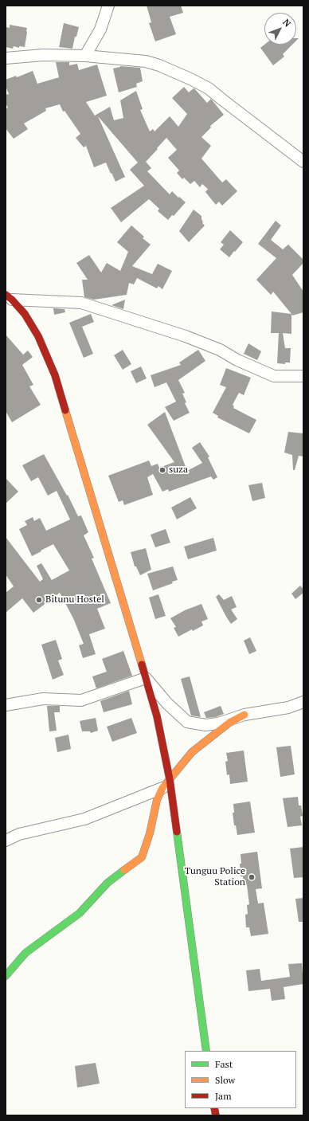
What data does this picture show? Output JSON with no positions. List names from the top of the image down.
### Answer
{
  "places": ["suza", "Bitunu Hostel", "Tunguu Police Station"],
  "legend": ["Fast", "Slow", "Jam"],
  "north": "top right"
}
